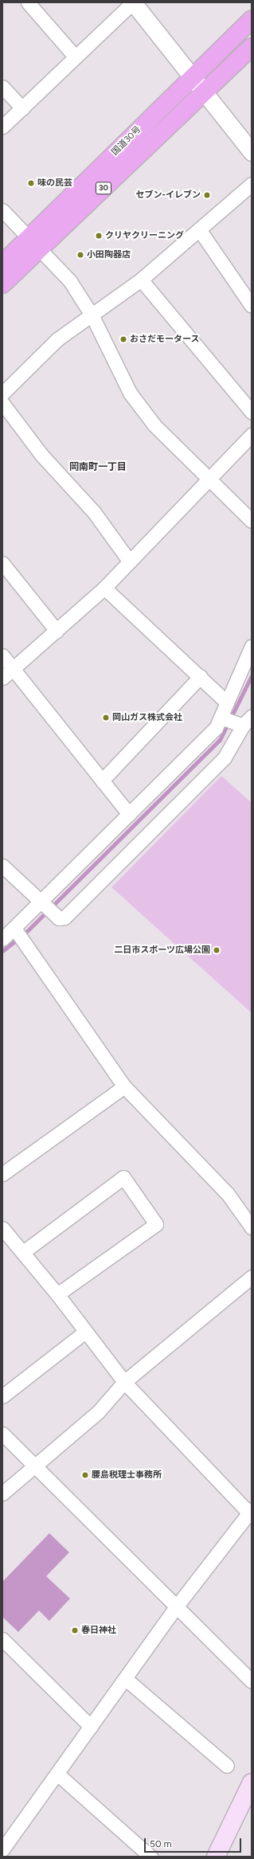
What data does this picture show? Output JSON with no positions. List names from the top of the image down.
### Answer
{
  "streets": {
    "highway": ["国道30号", "30"]
  },
  "districts": ["岡南町一丁目"],
  "places": [
    "味の民芸",
    "セブン-イレブン",
    "クリヤクリーニング",
    "小田陶器店",
    "おさだモータース",
    "岡山ガス株式会社",
    "二日市スポーツ広場公園",
    "腰島税理士事務所",
    "春日神社"
  ],
  "scale_bar": "50 m"
}
